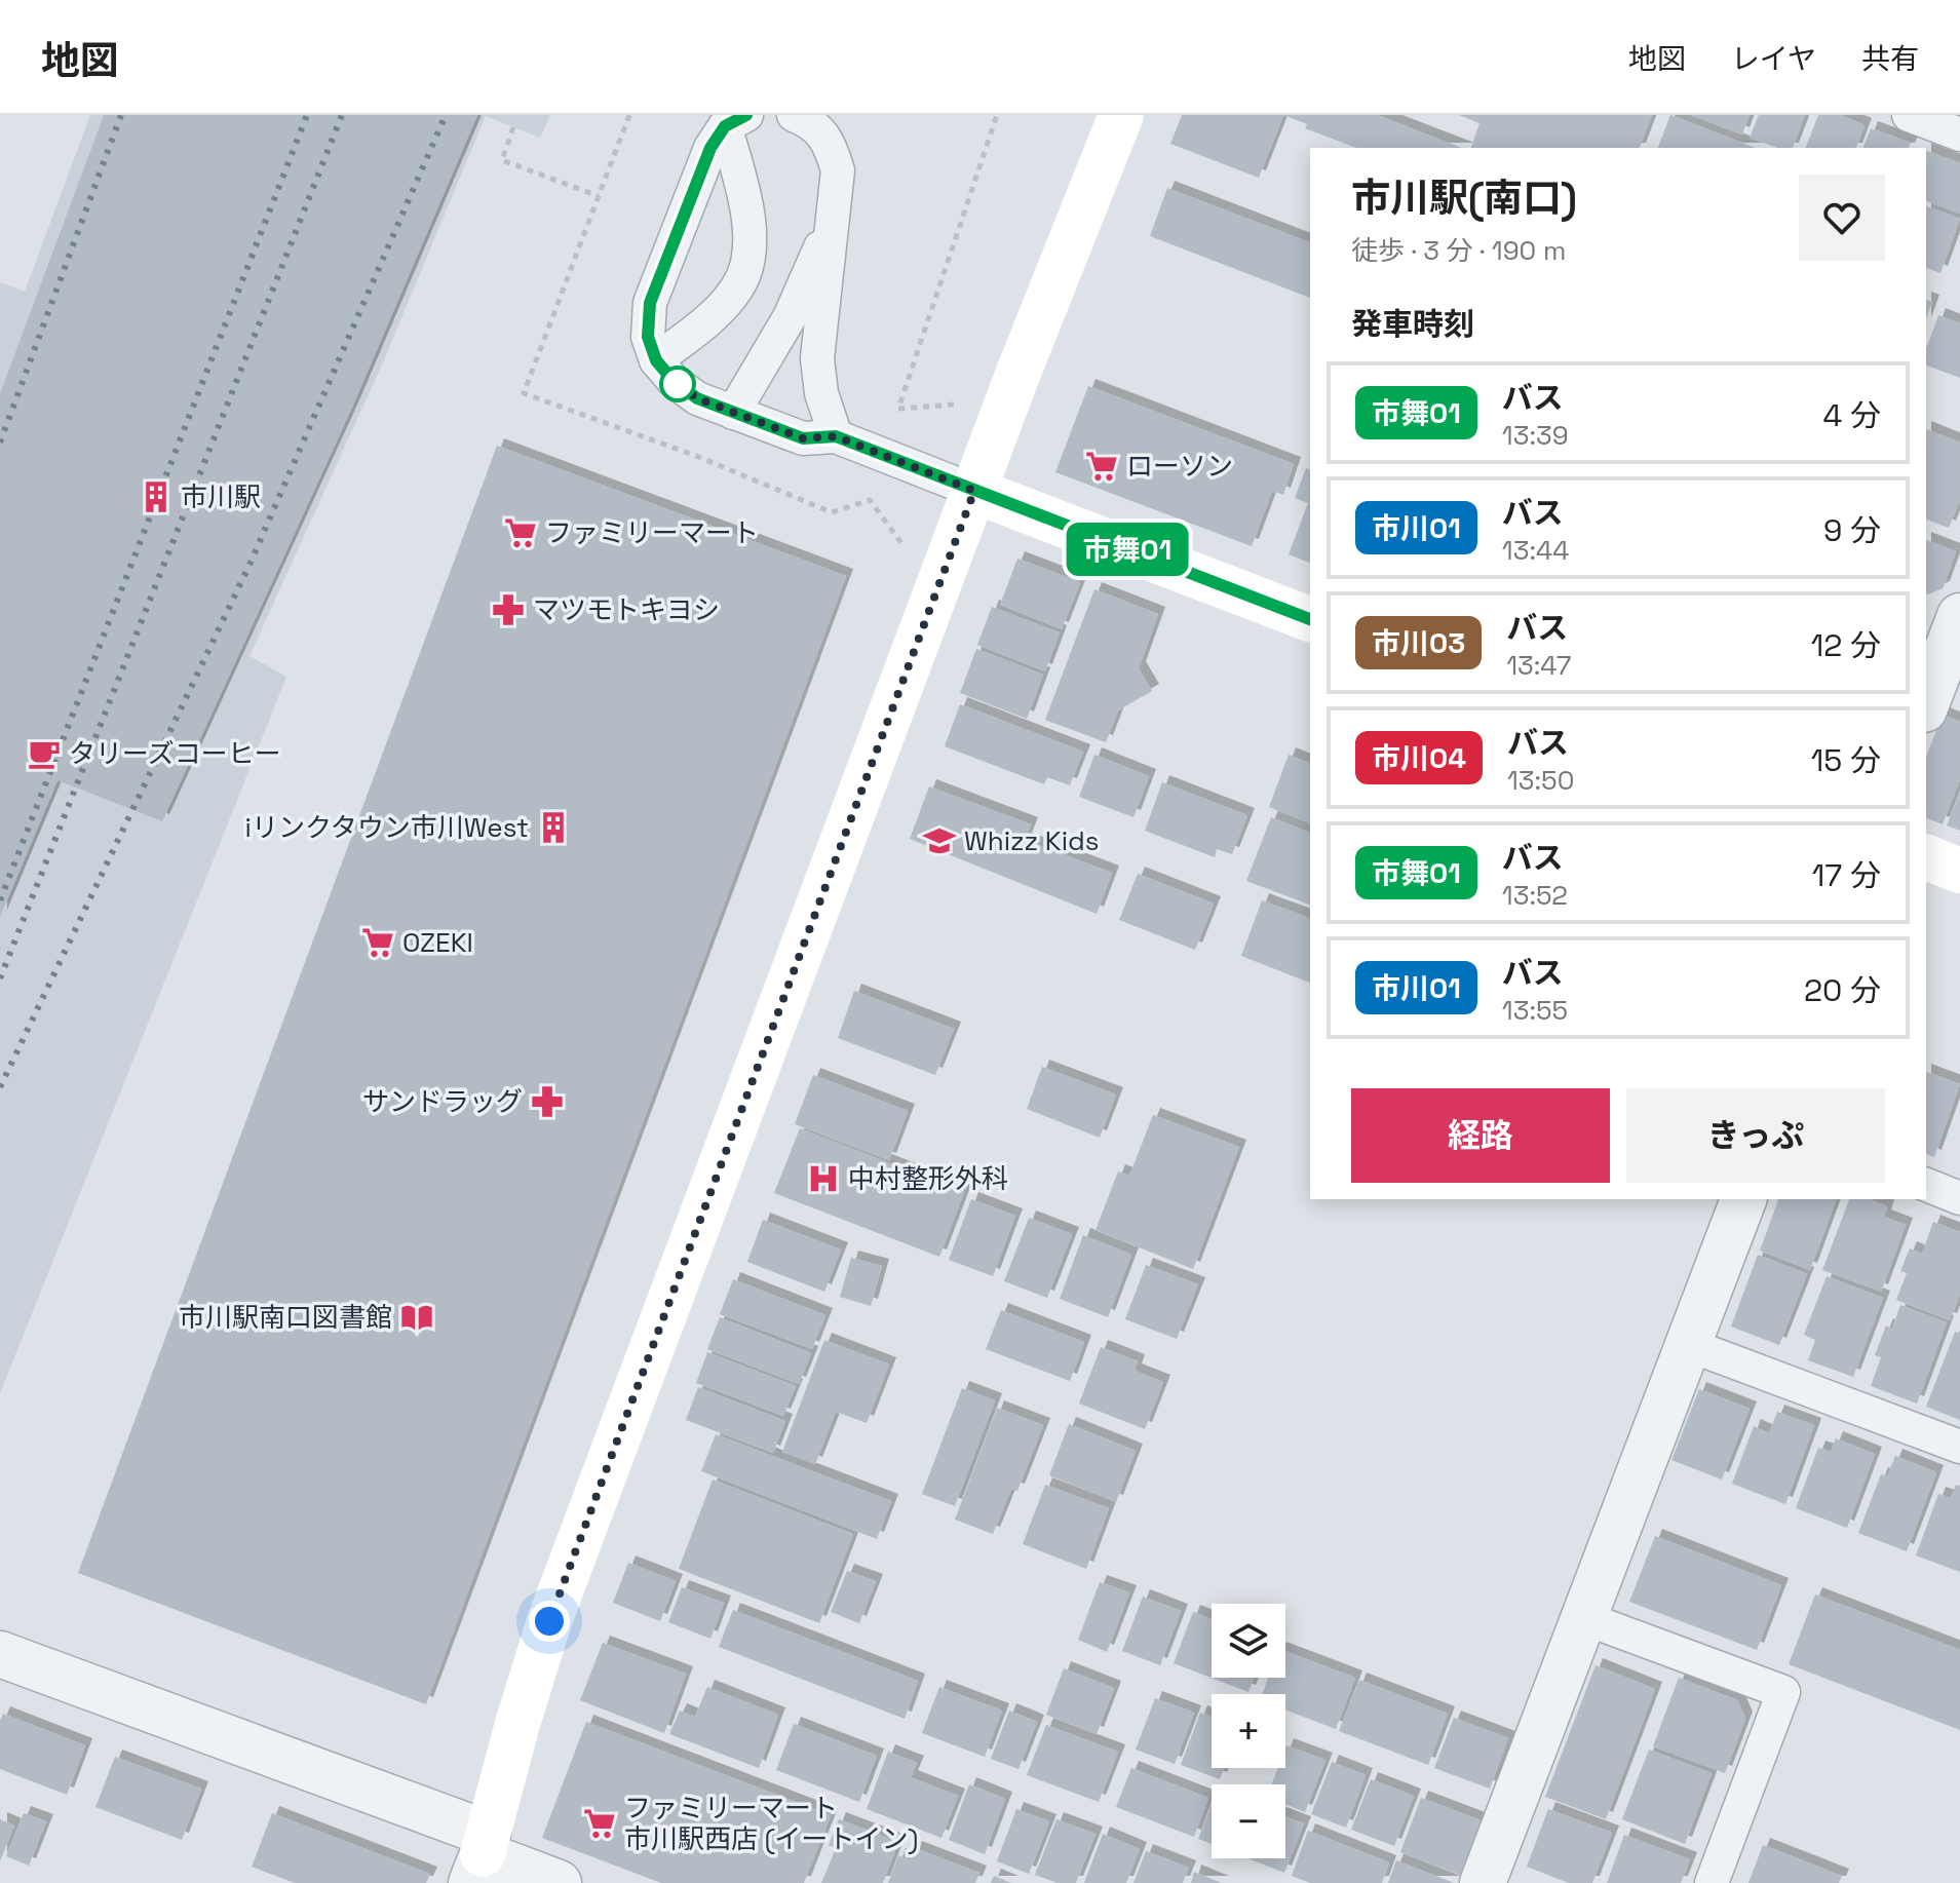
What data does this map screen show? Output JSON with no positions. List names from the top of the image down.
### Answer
{
  "places": {
    "supermarket": [
      "ローソン",
      "ファミリーマート",
      "OZEKI",
      "ファミリーマート 市川駅西店 (イートイン)"
    ],
    "building": ["市川駅", "iリンクタウン市川West"],
    "pharmacy": ["マツモトキヨシ", "サンドラッグ"],
    "cafe": ["タリーズコーヒー"],
    "school or university": ["Whizz Kids"],
    "hospital": ["中村整形外科"],
    "library": ["市川駅南口図書館"]
  },
  "lines": ["bus line 市舞01"],
  "page": {
    "header": "地図",
    "nav": ["地図", "レイヤ", "共有"],
    "on_map": "市舞01",
    "heading": [
      ["市川駅(南口)", "徒歩 · 3 分 · 190 m"],
      "発車時刻"
    ],
    "list": [
      {
        "mark": "市舞01",
        "name": "バス",
        "note": "13:39",
        "value": "4 分"
      },
      {
        "mark": "市川01",
        "name": "バス",
        "note": "13:44",
        "value": "9 分"
      },
      {
        "mark": "市川03",
        "name": "バス",
        "note": "13:47",
        "value": "12 分"
      },
      {
        "mark": "市川04",
        "name": "バス",
        "note": "13:50",
        "value": "15 分"
      },
      {
        "mark": "市舞01",
        "name": "バス",
        "note": "13:52",
        "value": "17 分"
      },
      {
        "mark": "市川01",
        "name": "バス",
        "note": "13:55",
        "value": "20 分"
      }
    ],
    "buttons": ["経路", "きっぷ"],
    "map_buttons": ["+", "−"]
  }
}
